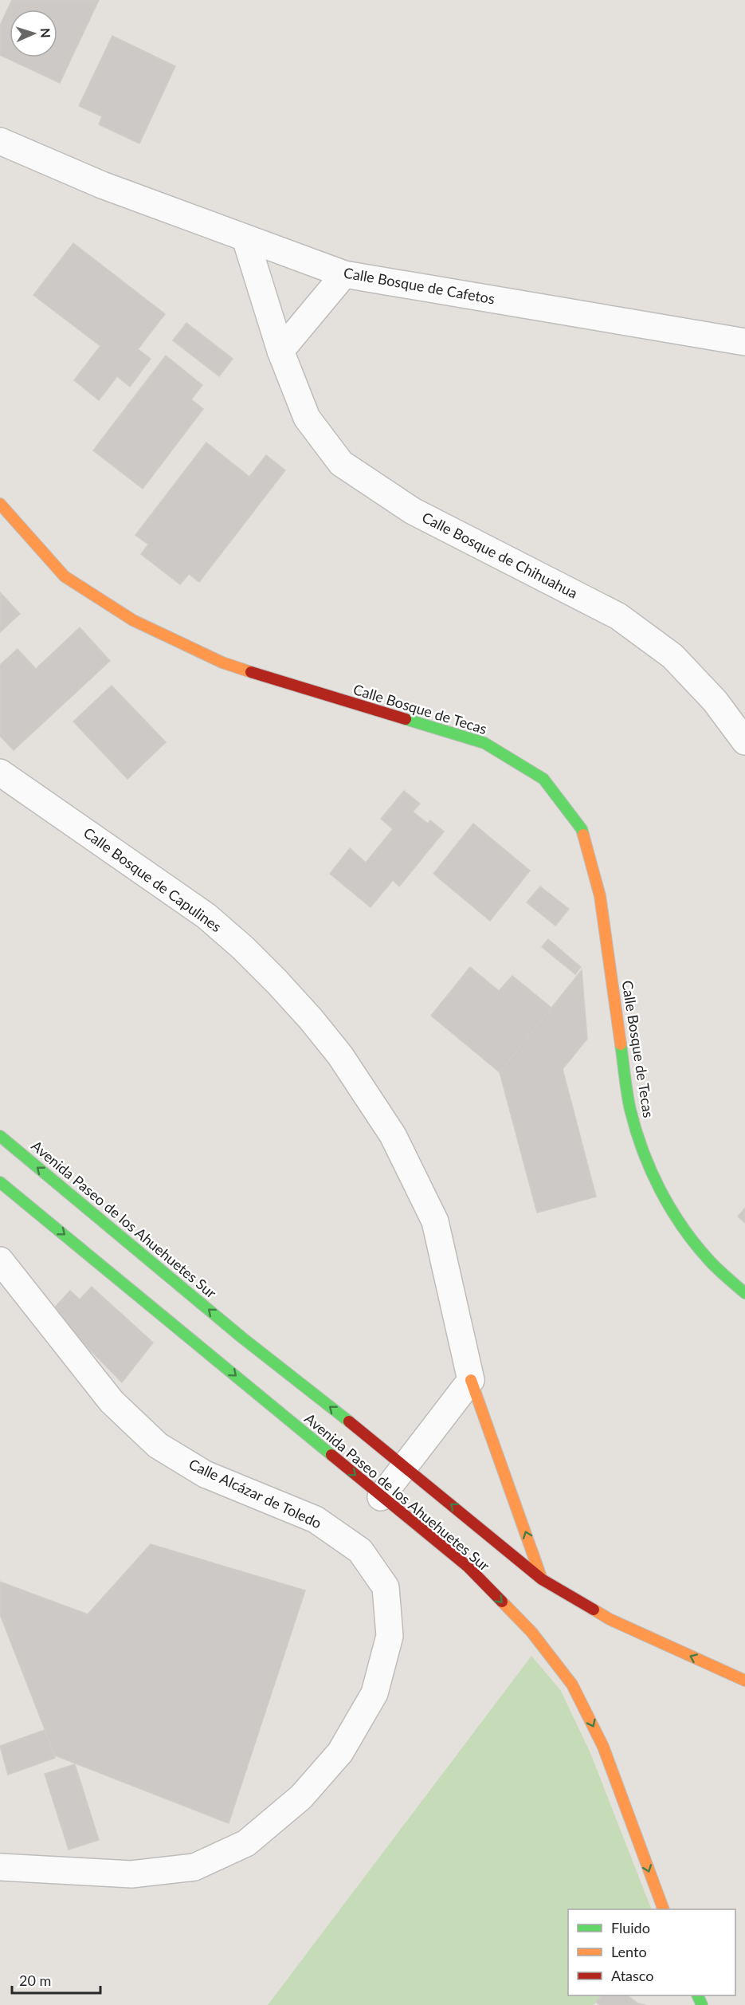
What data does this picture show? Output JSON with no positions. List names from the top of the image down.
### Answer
{
  "streets": {
    "street": [
      "Calle Bosque de Cafetos",
      "Calle Bosque de Chihuahua",
      "Calle Bosque de Tecas",
      "Calle Bosque de Capulines",
      "Avenida Paseo de los Ahuehuetes Sur",
      "Calle Alcázar de Toledo"
    ]
  },
  "crossings": [
    ["Calle Bosque de Cafetos", "Calle Bosque de Chihuahua"]
  ],
  "legend": ["Fluido", "Lento", "Atasco"],
  "scale_bar": "20 m",
  "north": "right"
}
